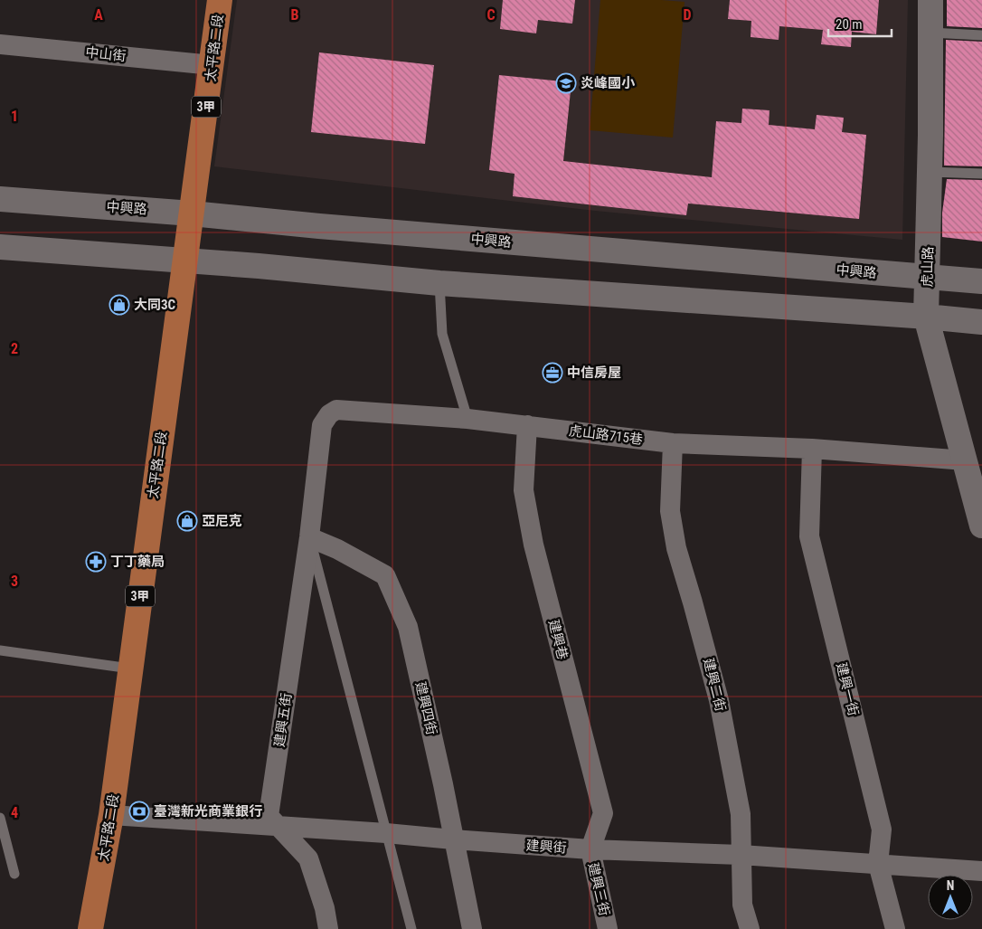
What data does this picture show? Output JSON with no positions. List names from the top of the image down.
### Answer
{
  "streets": {
    "main road": ["太平路二段", "3甲"],
    "street": [
      "中山街",
      "中興路",
      "虎山路",
      "虎山路715巷",
      "建興巷",
      "建興二街",
      "建興一街",
      "建興四街",
      "建興五街",
      "建興街",
      "建興三街"
    ]
  },
  "crossings": [
    ["太平路二段", "中山街"],
    ["太平路二段", "中興路"],
    ["太平路二段", "建興街"],
    ["中興路", "虎山路"],
    ["虎山路", "虎山路715巷"],
    ["虎山路715巷", "建興巷"],
    ["虎山路715巷", "建興二街"],
    ["虎山路715巷", "建興一街"],
    ["虎山路715巷", "建興五街"],
    ["建興巷", "建興街"],
    ["建興巷", "建興三街"],
    ["建興二街", "建興街"],
    ["建興一街", "建興街"],
    ["建興四街", "建興五街"],
    ["建興四街", "建興街"],
    ["建興五街", "建興街"],
    ["建興街", "建興三街"]
  ],
  "places": {
    "school or university": ["炎峰國小"],
    "shop": ["大同3C", "亞尼克"],
    "office": ["中信房屋"],
    "pharmacy": ["丁丁藥局"],
    "bank": ["臺灣新光商業銀行"]
  },
  "scale_bar": "20 m",
  "north": "top",
  "grid": {
    "columns": [
      "A",
      "B",
      "C",
      "D"
    ],
    "rows": [
      "1",
      "2",
      "3",
      "4"
    ]
  }
}
